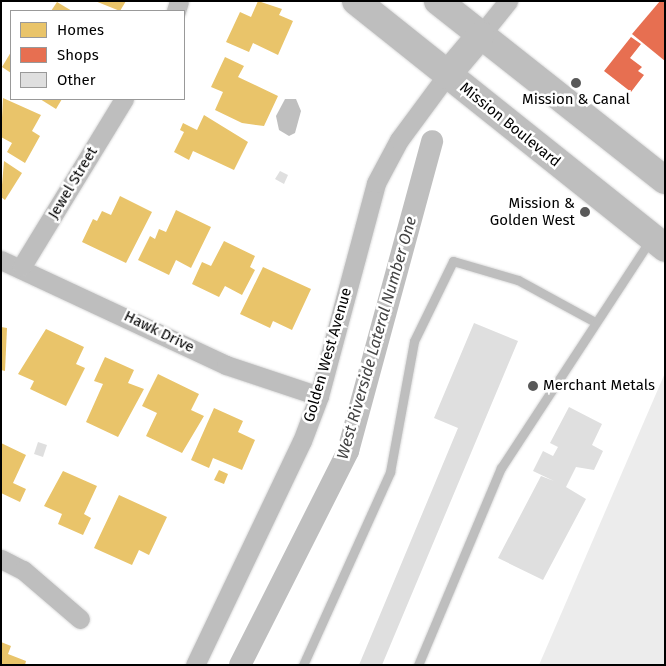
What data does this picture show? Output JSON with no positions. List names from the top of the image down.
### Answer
{
  "streets": {
    "main road": ["Mission Boulevard"],
    "street": ["Jewel Street", "Hawk Drive", "Golden West Avenue"]
  },
  "crossings": [
    ["Mission Boulevard", "Golden West Avenue"],
    ["Jewel Street", "Hawk Drive"],
    ["Hawk Drive", "Golden West Avenue"]
  ],
  "water": ["West Riverside Lateral Number One"],
  "places": ["Mission & Canal", "Mission & Golden West", "Merchant Metals"],
  "legend": ["Homes", "Shops", "Other"]
}
